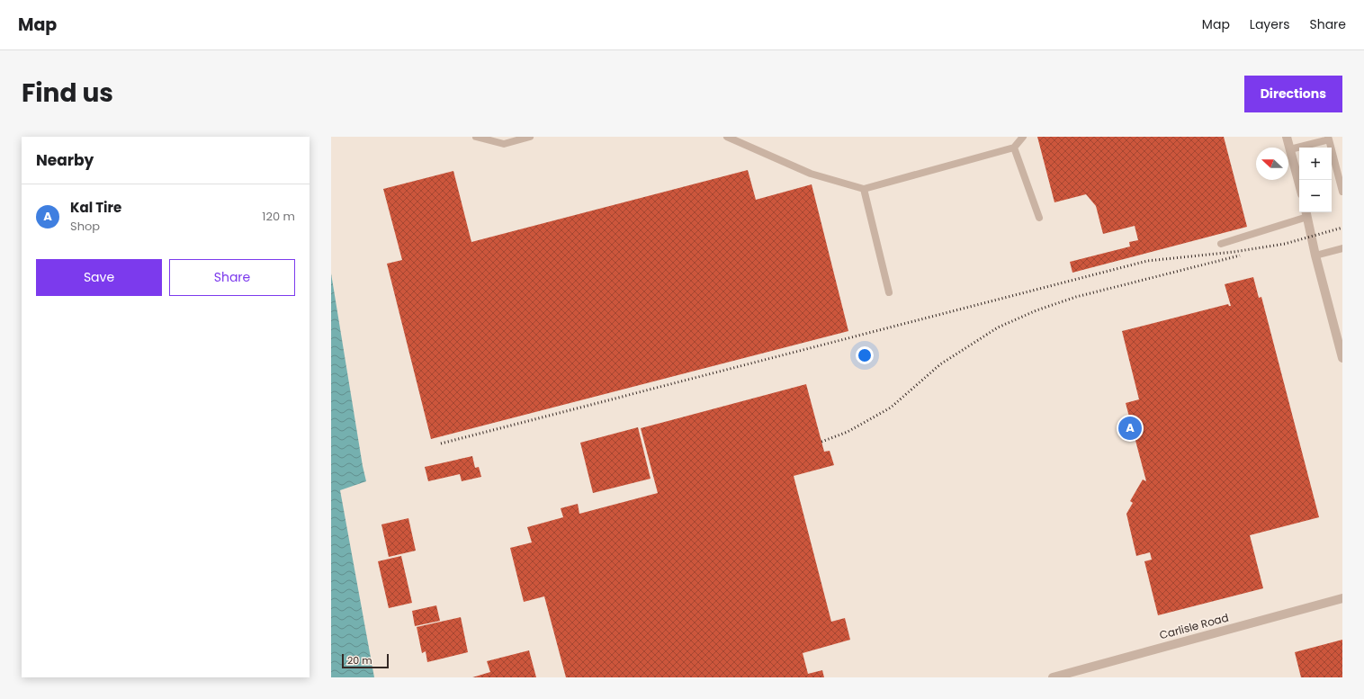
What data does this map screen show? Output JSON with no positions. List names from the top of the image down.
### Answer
{
  "streets": {
    "street": ["Carlisle Road"]
  },
  "scale_bar": "20 m",
  "north": "left",
  "page": {
    "header": "Map",
    "nav": ["Map", "Layers", "Share"],
    "title": "Find us",
    "buttons": [
      "Directions",
      ["Save", "Share"]
    ],
    "heading": "Nearby",
    "map_buttons": ["+", "−"],
    "list": [
      {
        "mark": "A",
        "name": "Kal Tire",
        "note": "Shop",
        "value": "120 m"
      }
    ],
    "pins": "A",
    "scale": "20 m"
  }
}
